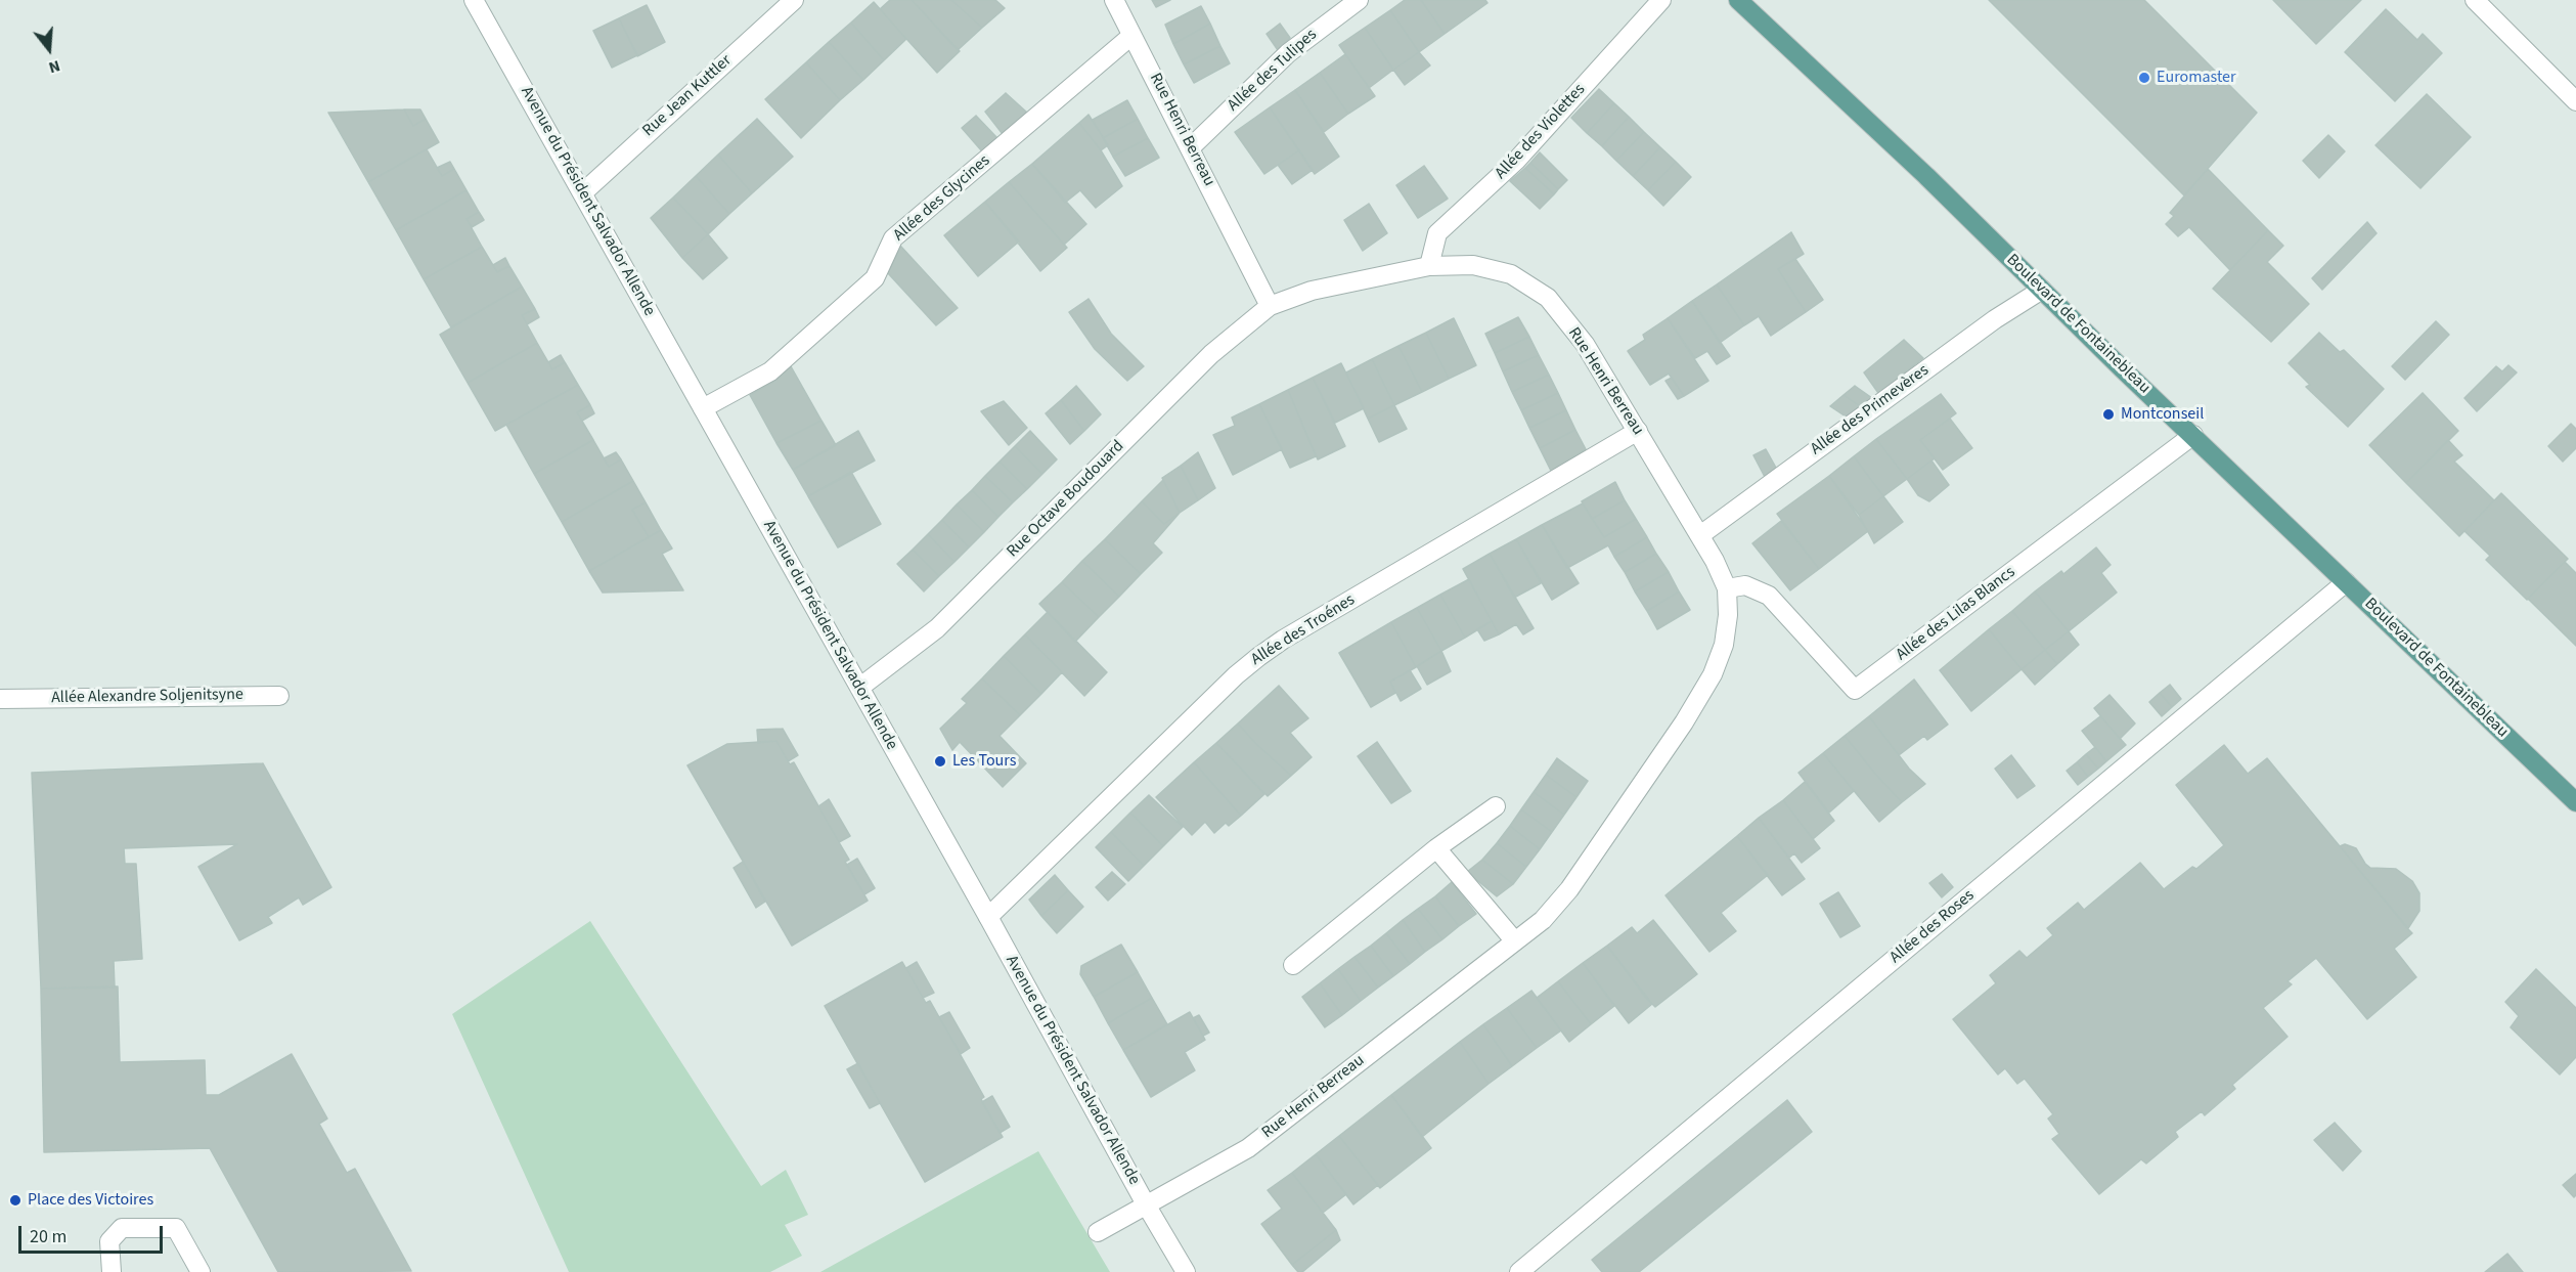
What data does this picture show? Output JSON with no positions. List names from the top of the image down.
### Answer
{
  "streets": {
    "main road": ["Boulevard de Fontainebleau"],
    "street": [
      "Allée des Tulipes",
      "Rue Jean Kuttler",
      "Rue Henri Berreau",
      "Allée des Violettes",
      "Allée des Glycines",
      "Avenue du Président Salvador Allende",
      "Allée des Primevères",
      "Rue Octave Boudouard",
      "Allée des Lilas Blancs",
      "Allée des Troénes",
      "Allée Alexandre Soljenitsyne",
      "Allée des Roses"
    ]
  },
  "crossings": [
    ["Allée des Tulipes", "Rue Henri Berreau"],
    ["Rue Jean Kuttler", "Avenue du Président Salvador Allende"],
    ["Rue Henri Berreau", "Allée des Violettes"],
    ["Rue Henri Berreau", "Allée des Glycines"],
    ["Rue Henri Berreau", "Avenue du Président Salvador Allende"],
    ["Rue Henri Berreau", "Allée des Primevères"],
    ["Rue Henri Berreau", "Rue Octave Boudouard"],
    ["Rue Henri Berreau", "Allée des Lilas Blancs"],
    ["Rue Henri Berreau", "Allée des Troénes"],
    ["Allée des Glycines", "Avenue du Président Salvador Allende"],
    ["Avenue du Président Salvador Allende", "Rue Octave Boudouard"],
    ["Avenue du Président Salvador Allende", "Allée des Troénes"],
    ["Boulevard de Fontainebleau", "Allée des Primevères"],
    ["Boulevard de Fontainebleau", "Allée des Lilas Blancs"],
    ["Boulevard de Fontainebleau", "Allée des Roses"]
  ],
  "places": [
    "Euromaster",
    "Montconseil",
    "Les Tours",
    "Place des Victoires"
  ],
  "scale_bar": "20 m",
  "north": "bottom"
}
